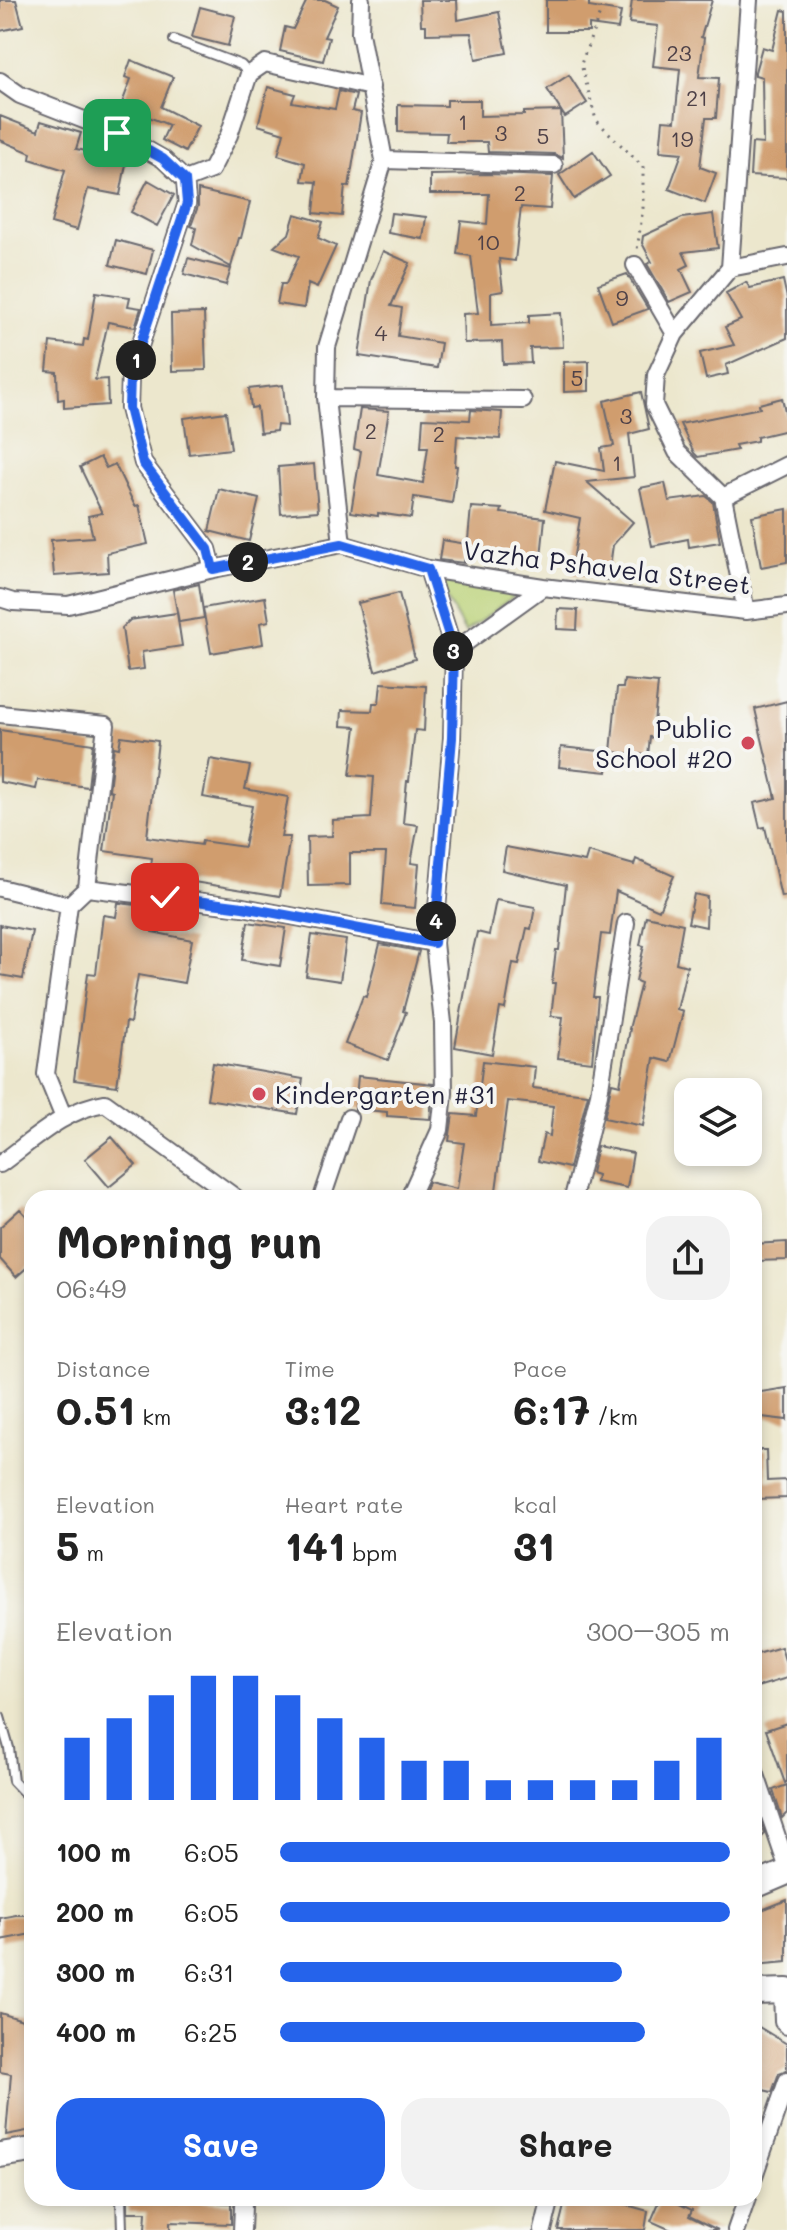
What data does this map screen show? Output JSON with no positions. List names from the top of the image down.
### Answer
{
  "streets": {
    "street": ["Vazha Pshavela Street"]
  },
  "places": ["Public School #20", "Kindergarten #31"],
  "house_numbers": [
    "23",
    "21",
    "1",
    "3",
    "5",
    "19",
    "2",
    "10",
    "9",
    "4",
    "5",
    "3",
    "2",
    "2",
    "1"
  ],
  "page": {
    "pins": [
      "1",
      "2",
      "3",
      "4"
    ],
    "heading": ["Morning run", "06:49"],
    "stats": [
      ["Distance", "0.51 km"],
      ["Time", "3:12"],
      ["Pace", "6:17 /km"],
      ["Elevation", "5 m"],
      ["Heart rate", "141 bpm"],
      ["kcal", "31"]
    ],
    "chart": ["Elevation", "300–305 m"],
    "list": [
      {
        "name": "100 m",
        "note": "6:05"
      },
      {
        "name": "200 m",
        "note": "6:05"
      },
      {
        "name": "300 m",
        "note": "6:31"
      },
      {
        "name": "400 m",
        "note": "6:25"
      }
    ],
    "buttons": ["Save", "Share"]
  }
}
